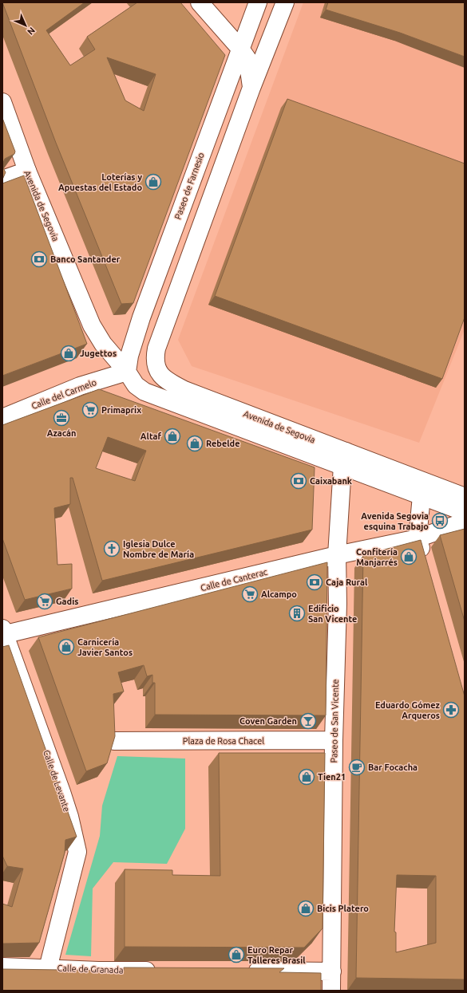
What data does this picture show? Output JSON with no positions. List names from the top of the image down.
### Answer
{
  "streets": {
    "street": [
      "Paseo de Farnesio",
      "Avenida de Segovia",
      "Calle del Carmelo",
      "Calle de Canterac",
      "Paseo de San Vicente",
      "Plaza de Rosa Chacel",
      "Calle de Levante",
      "Calle de Granada"
    ]
  },
  "crossings": [
    ["Paseo de Farnesio", "Avenida de Segovia"],
    ["Paseo de Farnesio", "Calle del Carmelo"],
    ["Avenida de Segovia", "Calle del Carmelo"],
    ["Avenida de Segovia", "Paseo de San Vicente"],
    ["Calle de Canterac", "Paseo de San Vicente"],
    ["Calle de Canterac", "Calle de Levante"],
    ["Paseo de San Vicente", "Plaza de Rosa Chacel"],
    ["Calle de Levante", "Calle de Granada"]
  ],
  "places": {
    "shop": [
      "Loterías y Apuestas del Estado",
      "Jugettos",
      "Altaf",
      "Rebelde",
      "Confitería Manjarrés",
      "Carnicería Javier Santos",
      "Tien21",
      "Bicis Platero",
      "Euro Repar Talleres Brasil"
    ],
    "bank": ["Banco Santander", "Caixabank", "Caja Rural"],
    "supermarket": ["Primaprix", "Alcampo", "Gadis"],
    "office": ["Azacán"],
    "bus stop": ["Avenida Segovia esquina Trabajo"],
    "church": ["Iglesia Dulce Nombre de María"],
    "building": ["Edificio San Vicente"],
    "pharmacy": ["Eduardo Gómez Arqueros"],
    "bar": ["Coven Garden"],
    "cafe": ["Bar Focacha"]
  },
  "north": "bottom right"
}
